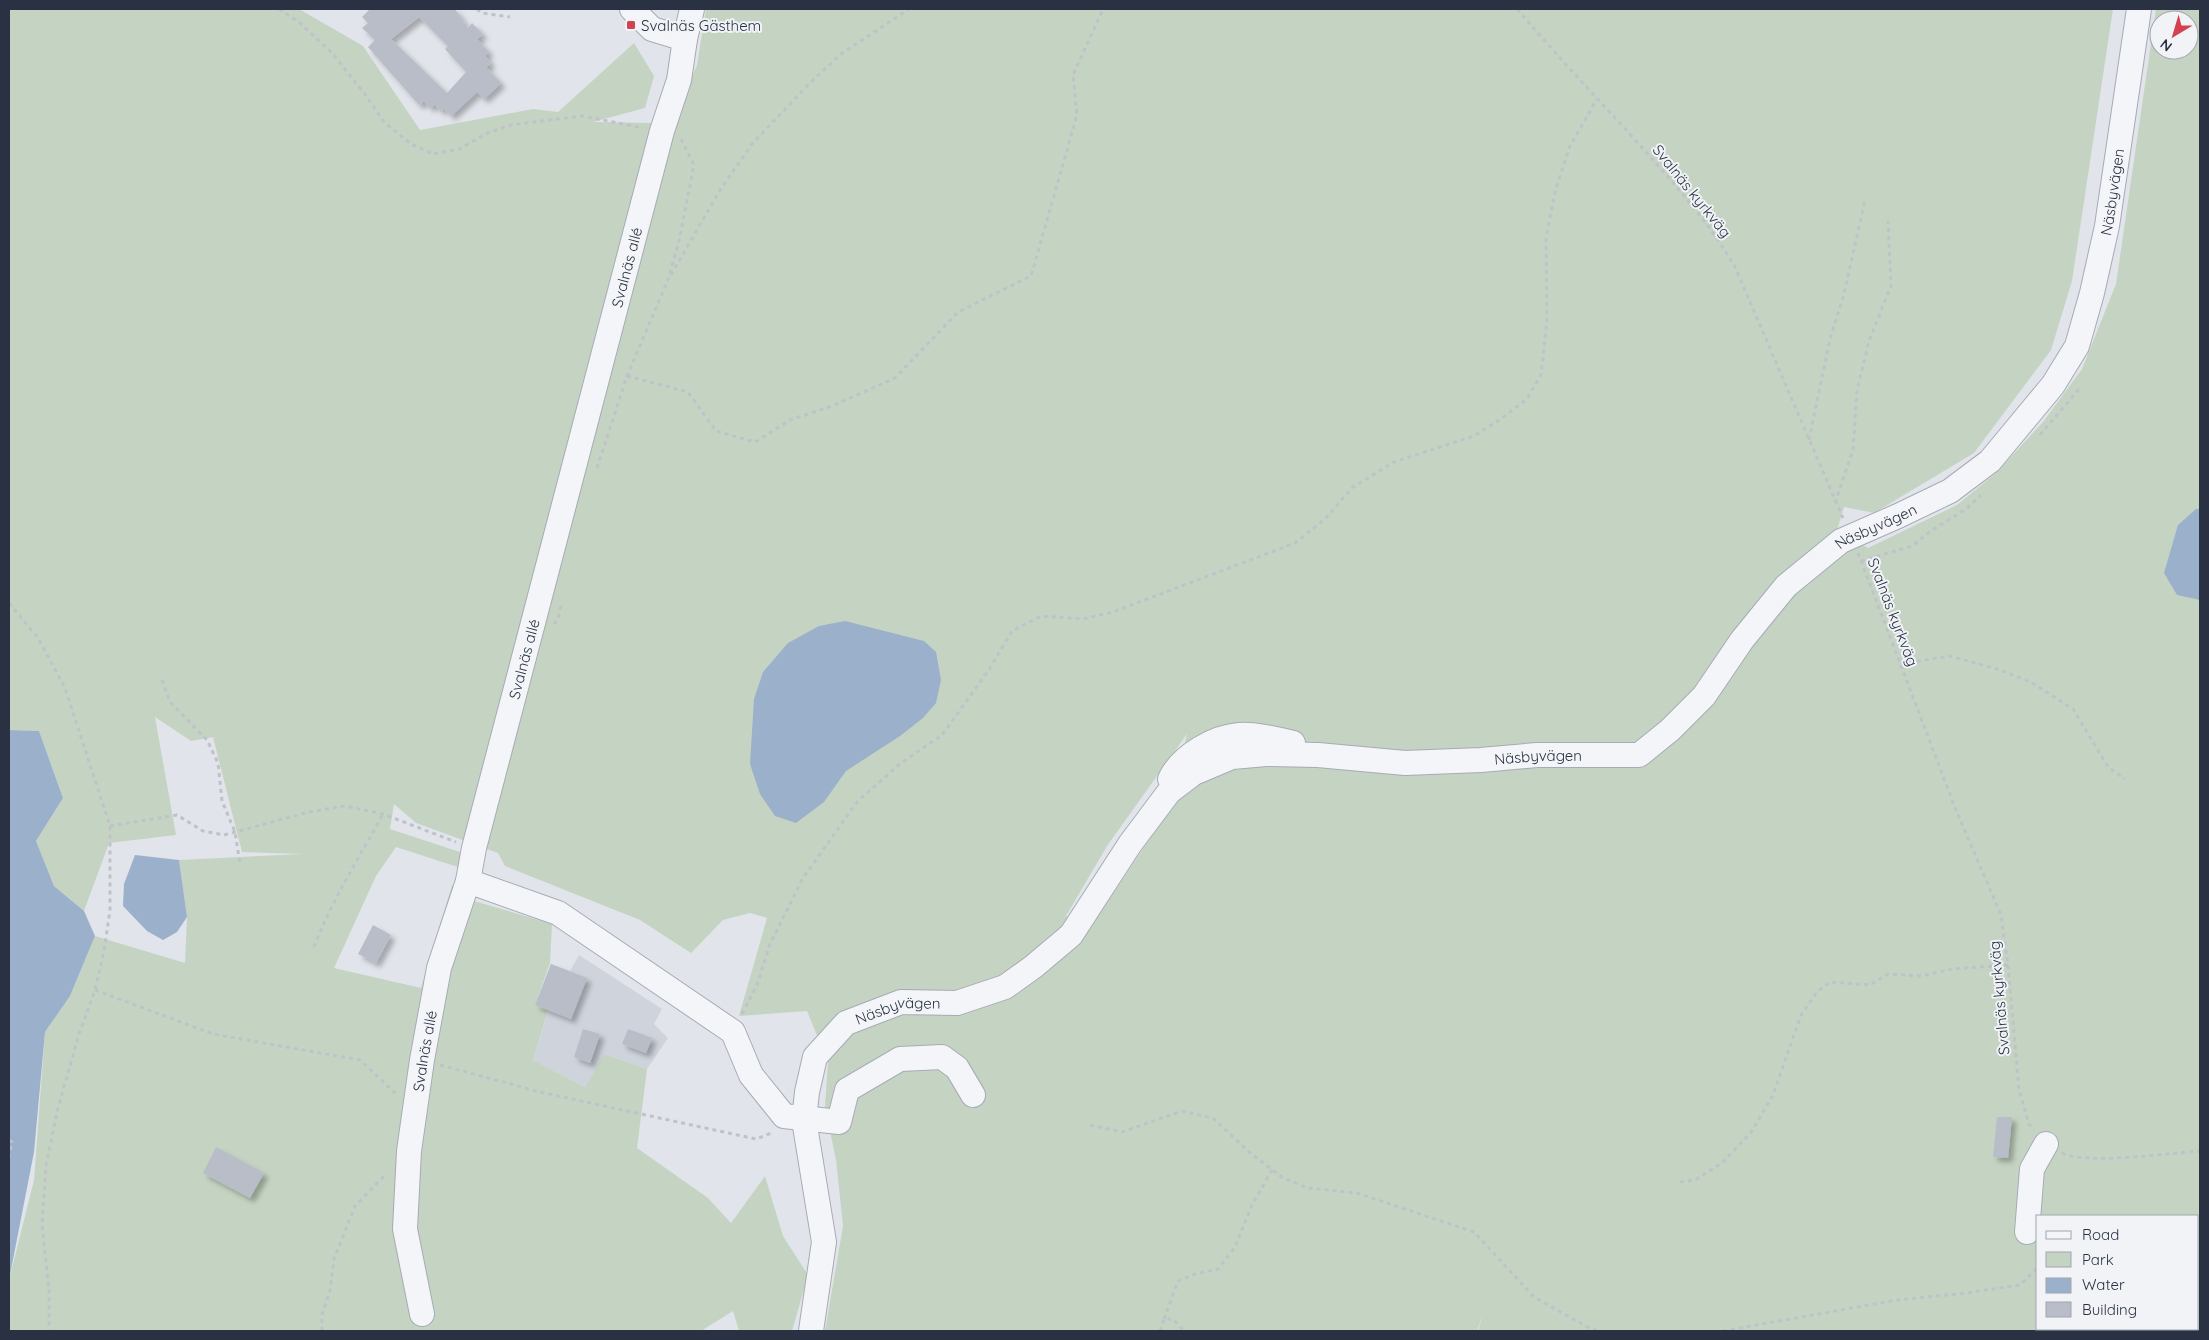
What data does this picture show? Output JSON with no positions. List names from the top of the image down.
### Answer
{
  "streets": {
    "street": ["Näsbyvägen", "Svalnäs allé"],
    "path": ["Svalnäs kyrkväg"]
  },
  "crossings": [
    ["Svalnäs kyrkväg", "Näsbyvägen"]
  ],
  "places": {
    "transit": ["Svalnäs Gästhem"]
  },
  "legend": [
    "Road",
    "Park",
    "Water",
    "Building"
  ],
  "north": "bottom left"
}
